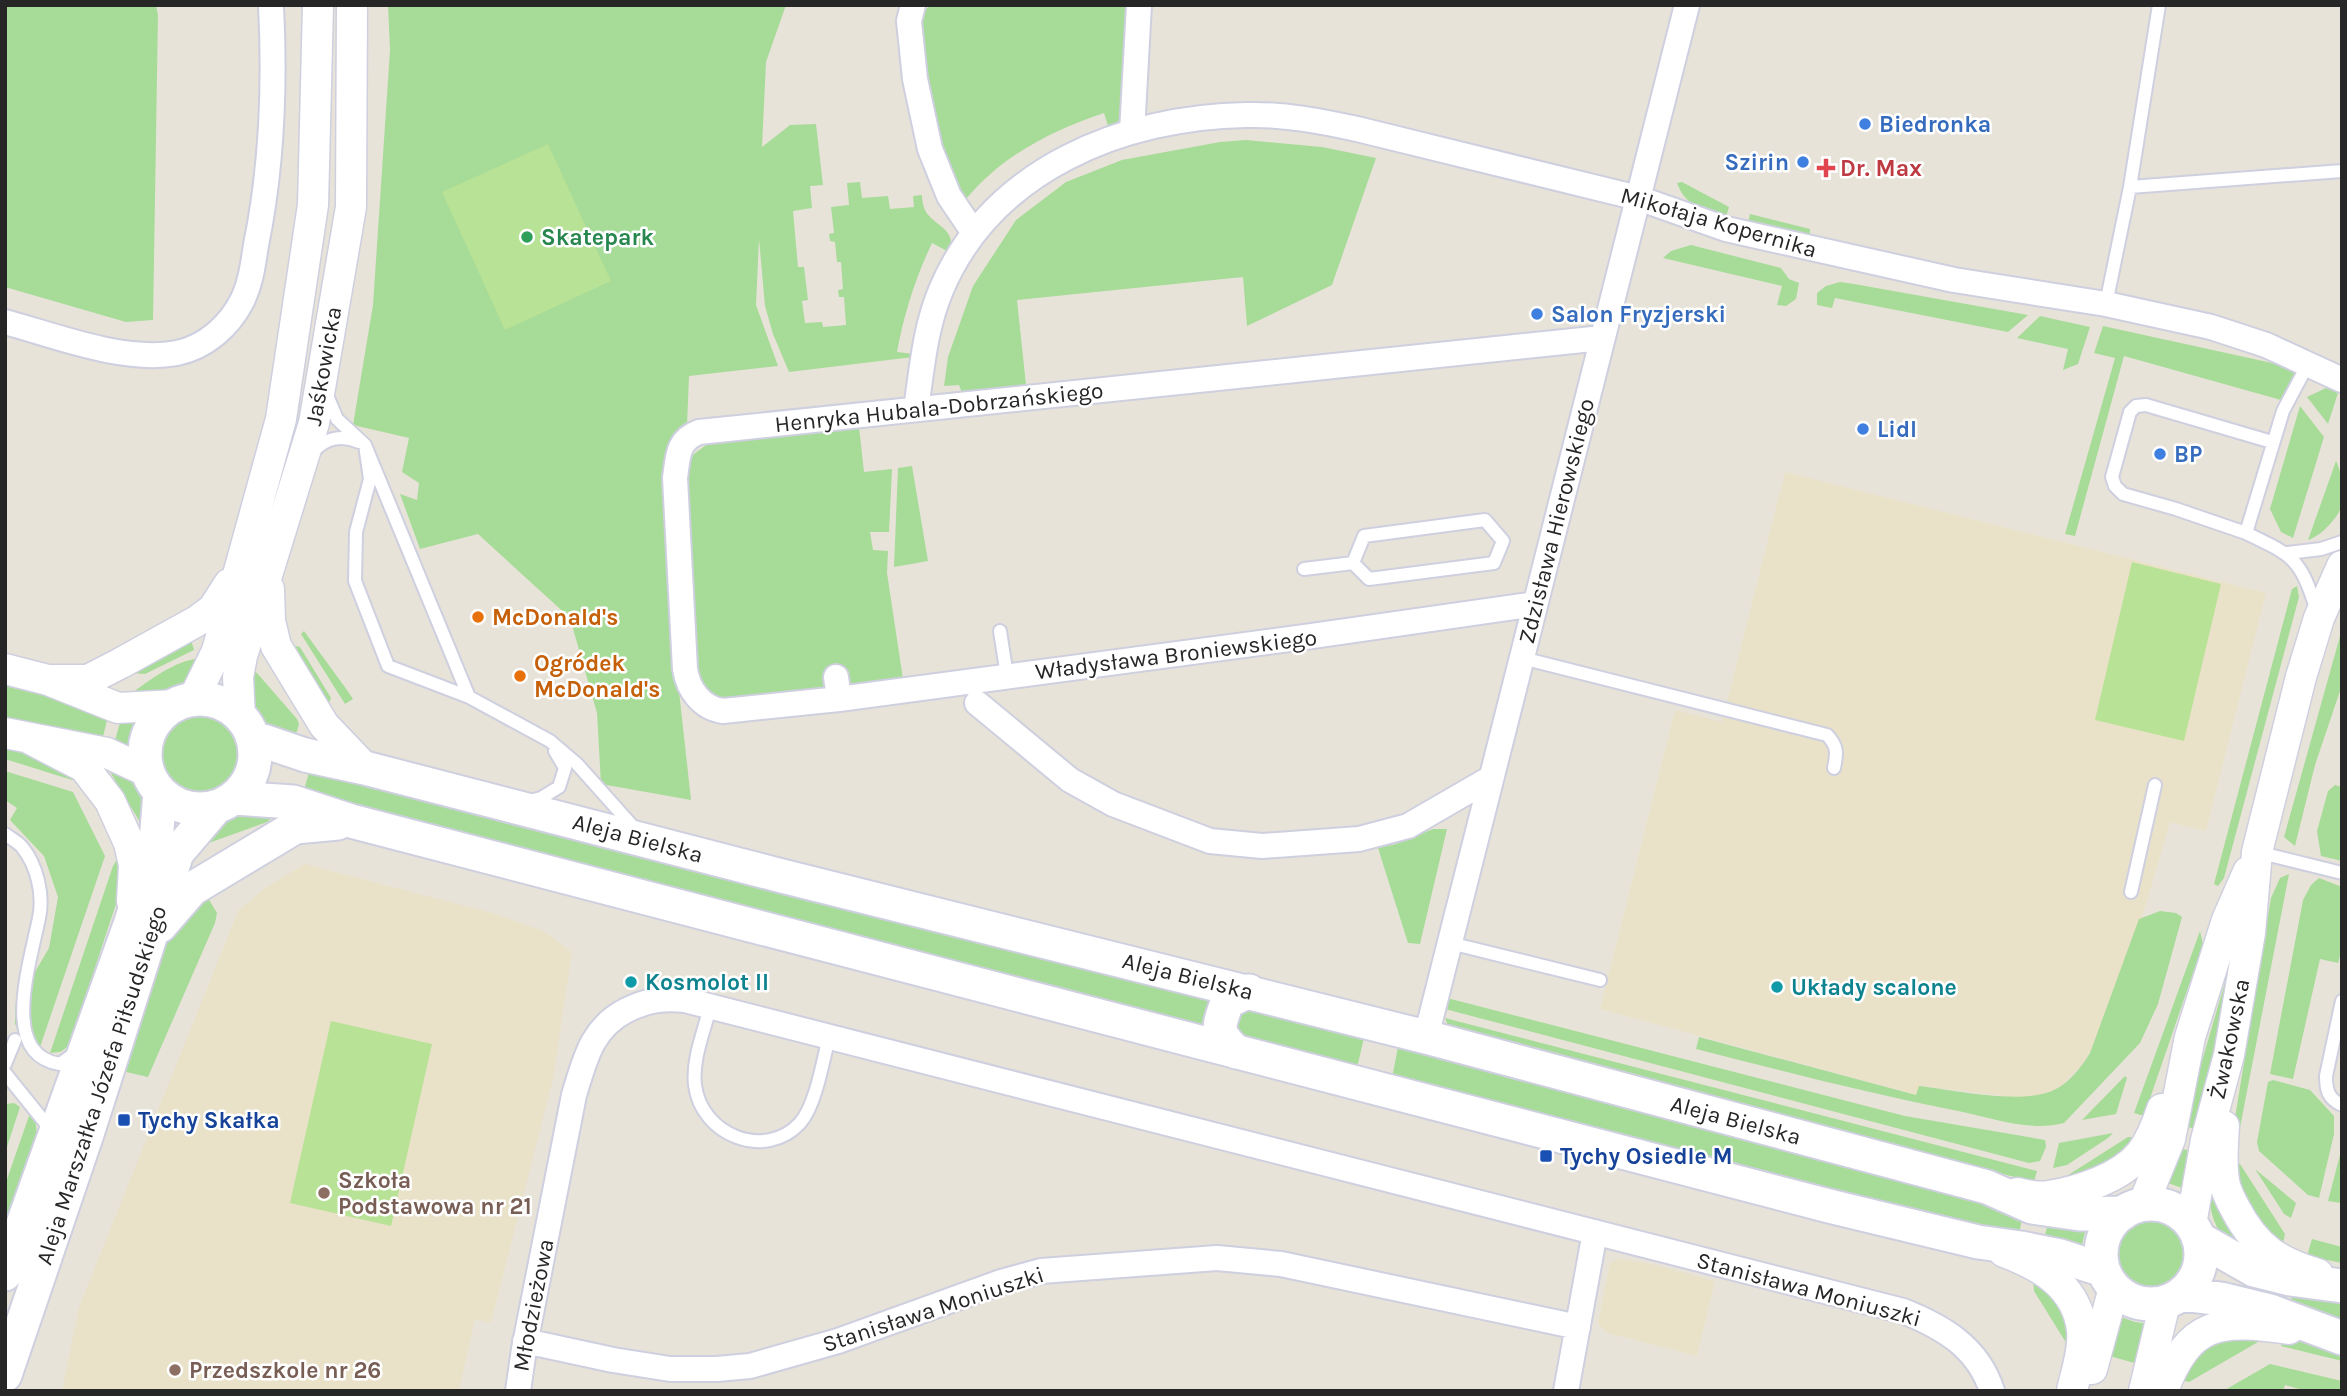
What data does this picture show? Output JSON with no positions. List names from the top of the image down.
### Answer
{
  "streets": {
    "main road": ["Aleja Bielska", "Aleja Marszałka Józefa Piłsudskiego"],
    "street": [
      "Mikołaja Kopernika",
      "Jaśkowicka",
      "Henryka Hubala-Dobrzańskiego",
      "Zdzisława Hierowskiego",
      "Władysława Broniewskiego",
      "Żwakowska",
      "Stanisława Moniuszki",
      "Młodzieżowa"
    ]
  },
  "crossings": [
    ["Mikołaja Kopernika", "Henryka Hubala-Dobrzańskiego"],
    ["Mikołaja Kopernika", "Zdzisława Hierowskiego"],
    ["Jaśkowicka", "Aleja Bielska"],
    ["Jaśkowicka", "Aleja Marszałka Józefa Piłsudskiego"],
    ["Henryka Hubala-Dobrzańskiego", "Zdzisława Hierowskiego"],
    ["Henryka Hubala-Dobrzańskiego", "Władysława Broniewskiego"],
    ["Zdzisława Hierowskiego", "Władysława Broniewskiego"],
    ["Zdzisława Hierowskiego", "Aleja Bielska"],
    ["Aleja Bielska", "Żwakowska"],
    ["Aleja Bielska", "Aleja Marszałka Józefa Piłsudskiego"],
    ["Stanisława Moniuszki", "Młodzieżowa"]
  ],
  "places": {
    "other": [
      "Biedronka",
      "Szirin",
      "Skatepark",
      "Salon Fryzjerski",
      "Lidl",
      "BP",
      "McDonald's",
      "Ogródek McDonald's",
      "Kosmolot II",
      "Układy scalone",
      "Szkoła Podstawowa nr 21",
      "Przedszkole nr 26"
    ],
    "health": ["Dr. Max"],
    "transit": ["Tychy Skałka", "Tychy Osiedle M"]
  }
}
